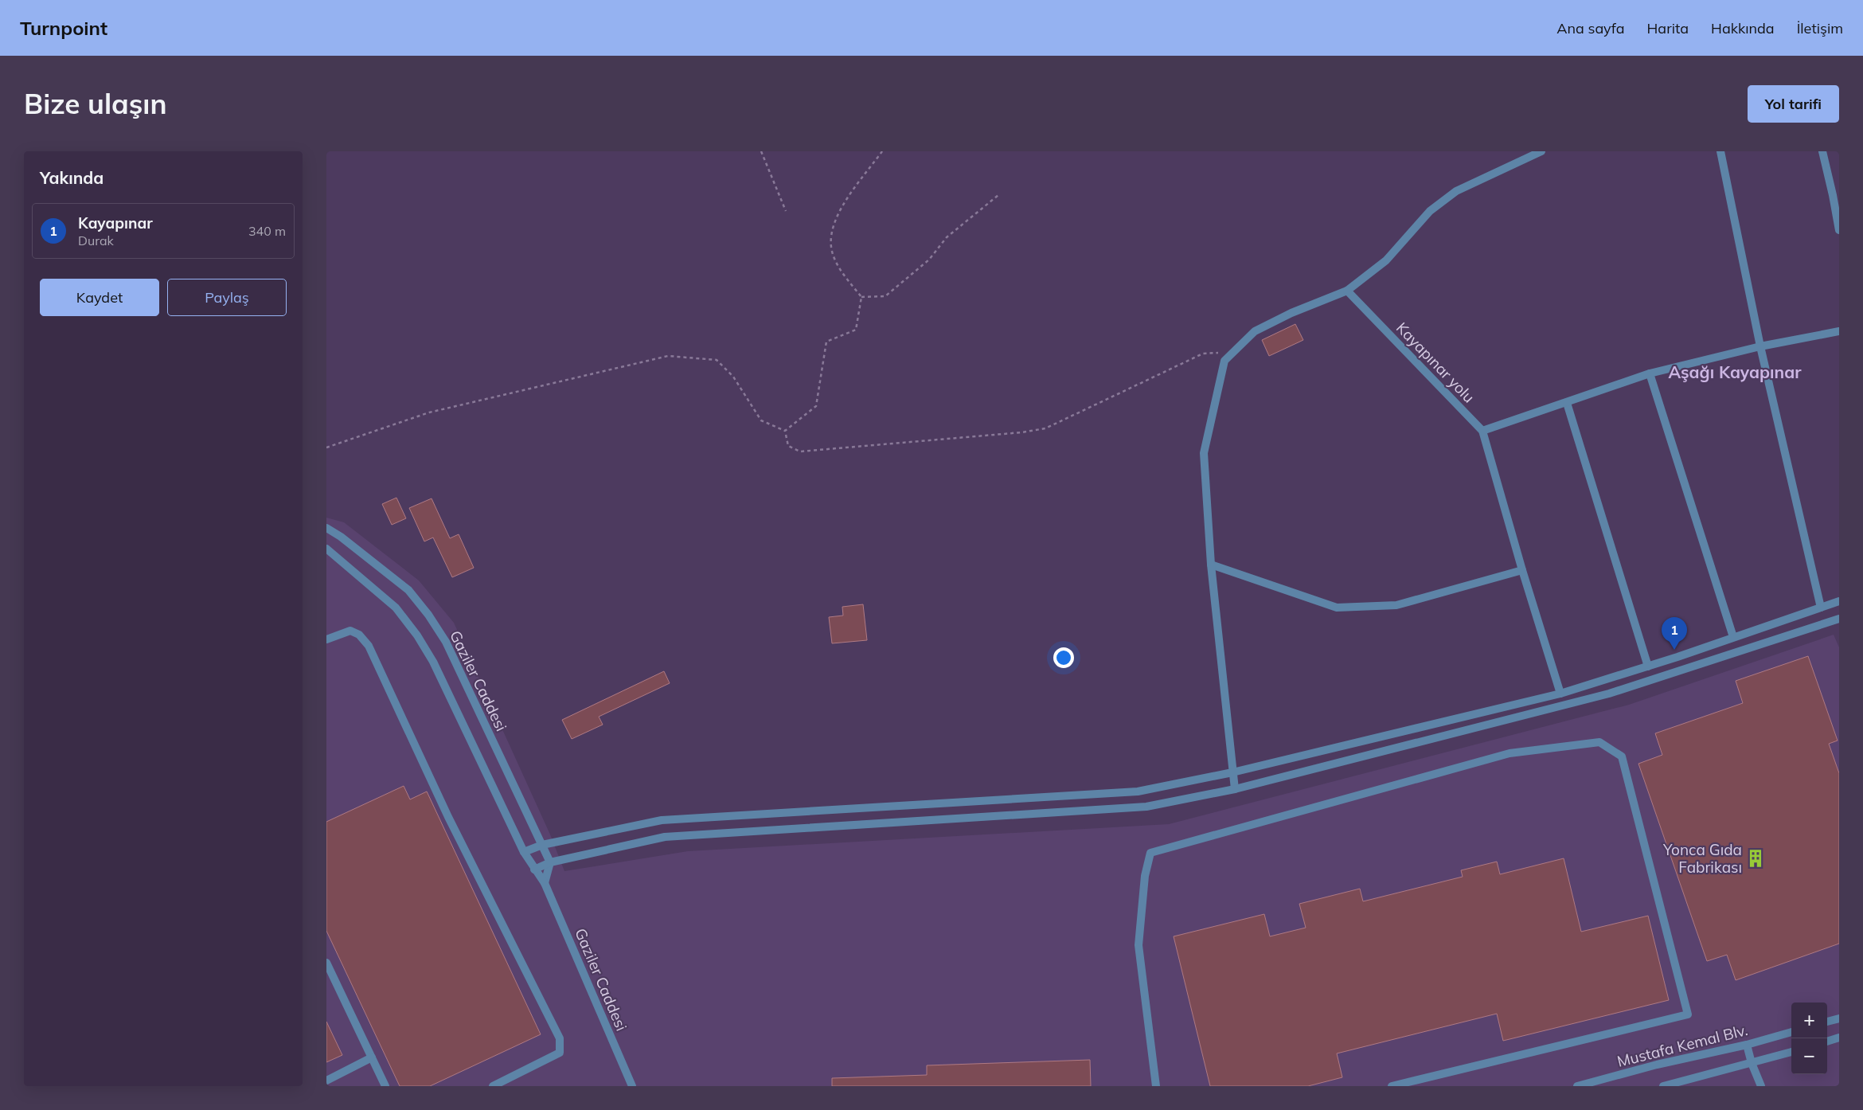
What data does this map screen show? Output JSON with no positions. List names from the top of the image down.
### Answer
{
  "streets": {
    "street": ["Kayapınar yolu", "Gaziler Caddesi", "Mustafa Kemal Blv."]
  },
  "districts": ["Aşağı Kayapınar"],
  "places": {
    "building": ["Yonca Gıda Fabrikası"]
  },
  "page": {
    "header": "Turnpoint",
    "nav": [
      "Ana sayfa",
      "Harita",
      "Hakkında",
      "İletişim"
    ],
    "buttons": [
      "Yol tarifi",
      ["Kaydet", "Paylaş"]
    ],
    "title": "Bize ulaşın",
    "heading": "Yakında",
    "list": [
      {
        "mark": "1",
        "name": "Kayapınar",
        "note": "Durak",
        "value": "340 m"
      }
    ],
    "pins": "1",
    "map_buttons": ["+", "−"]
  }
}
